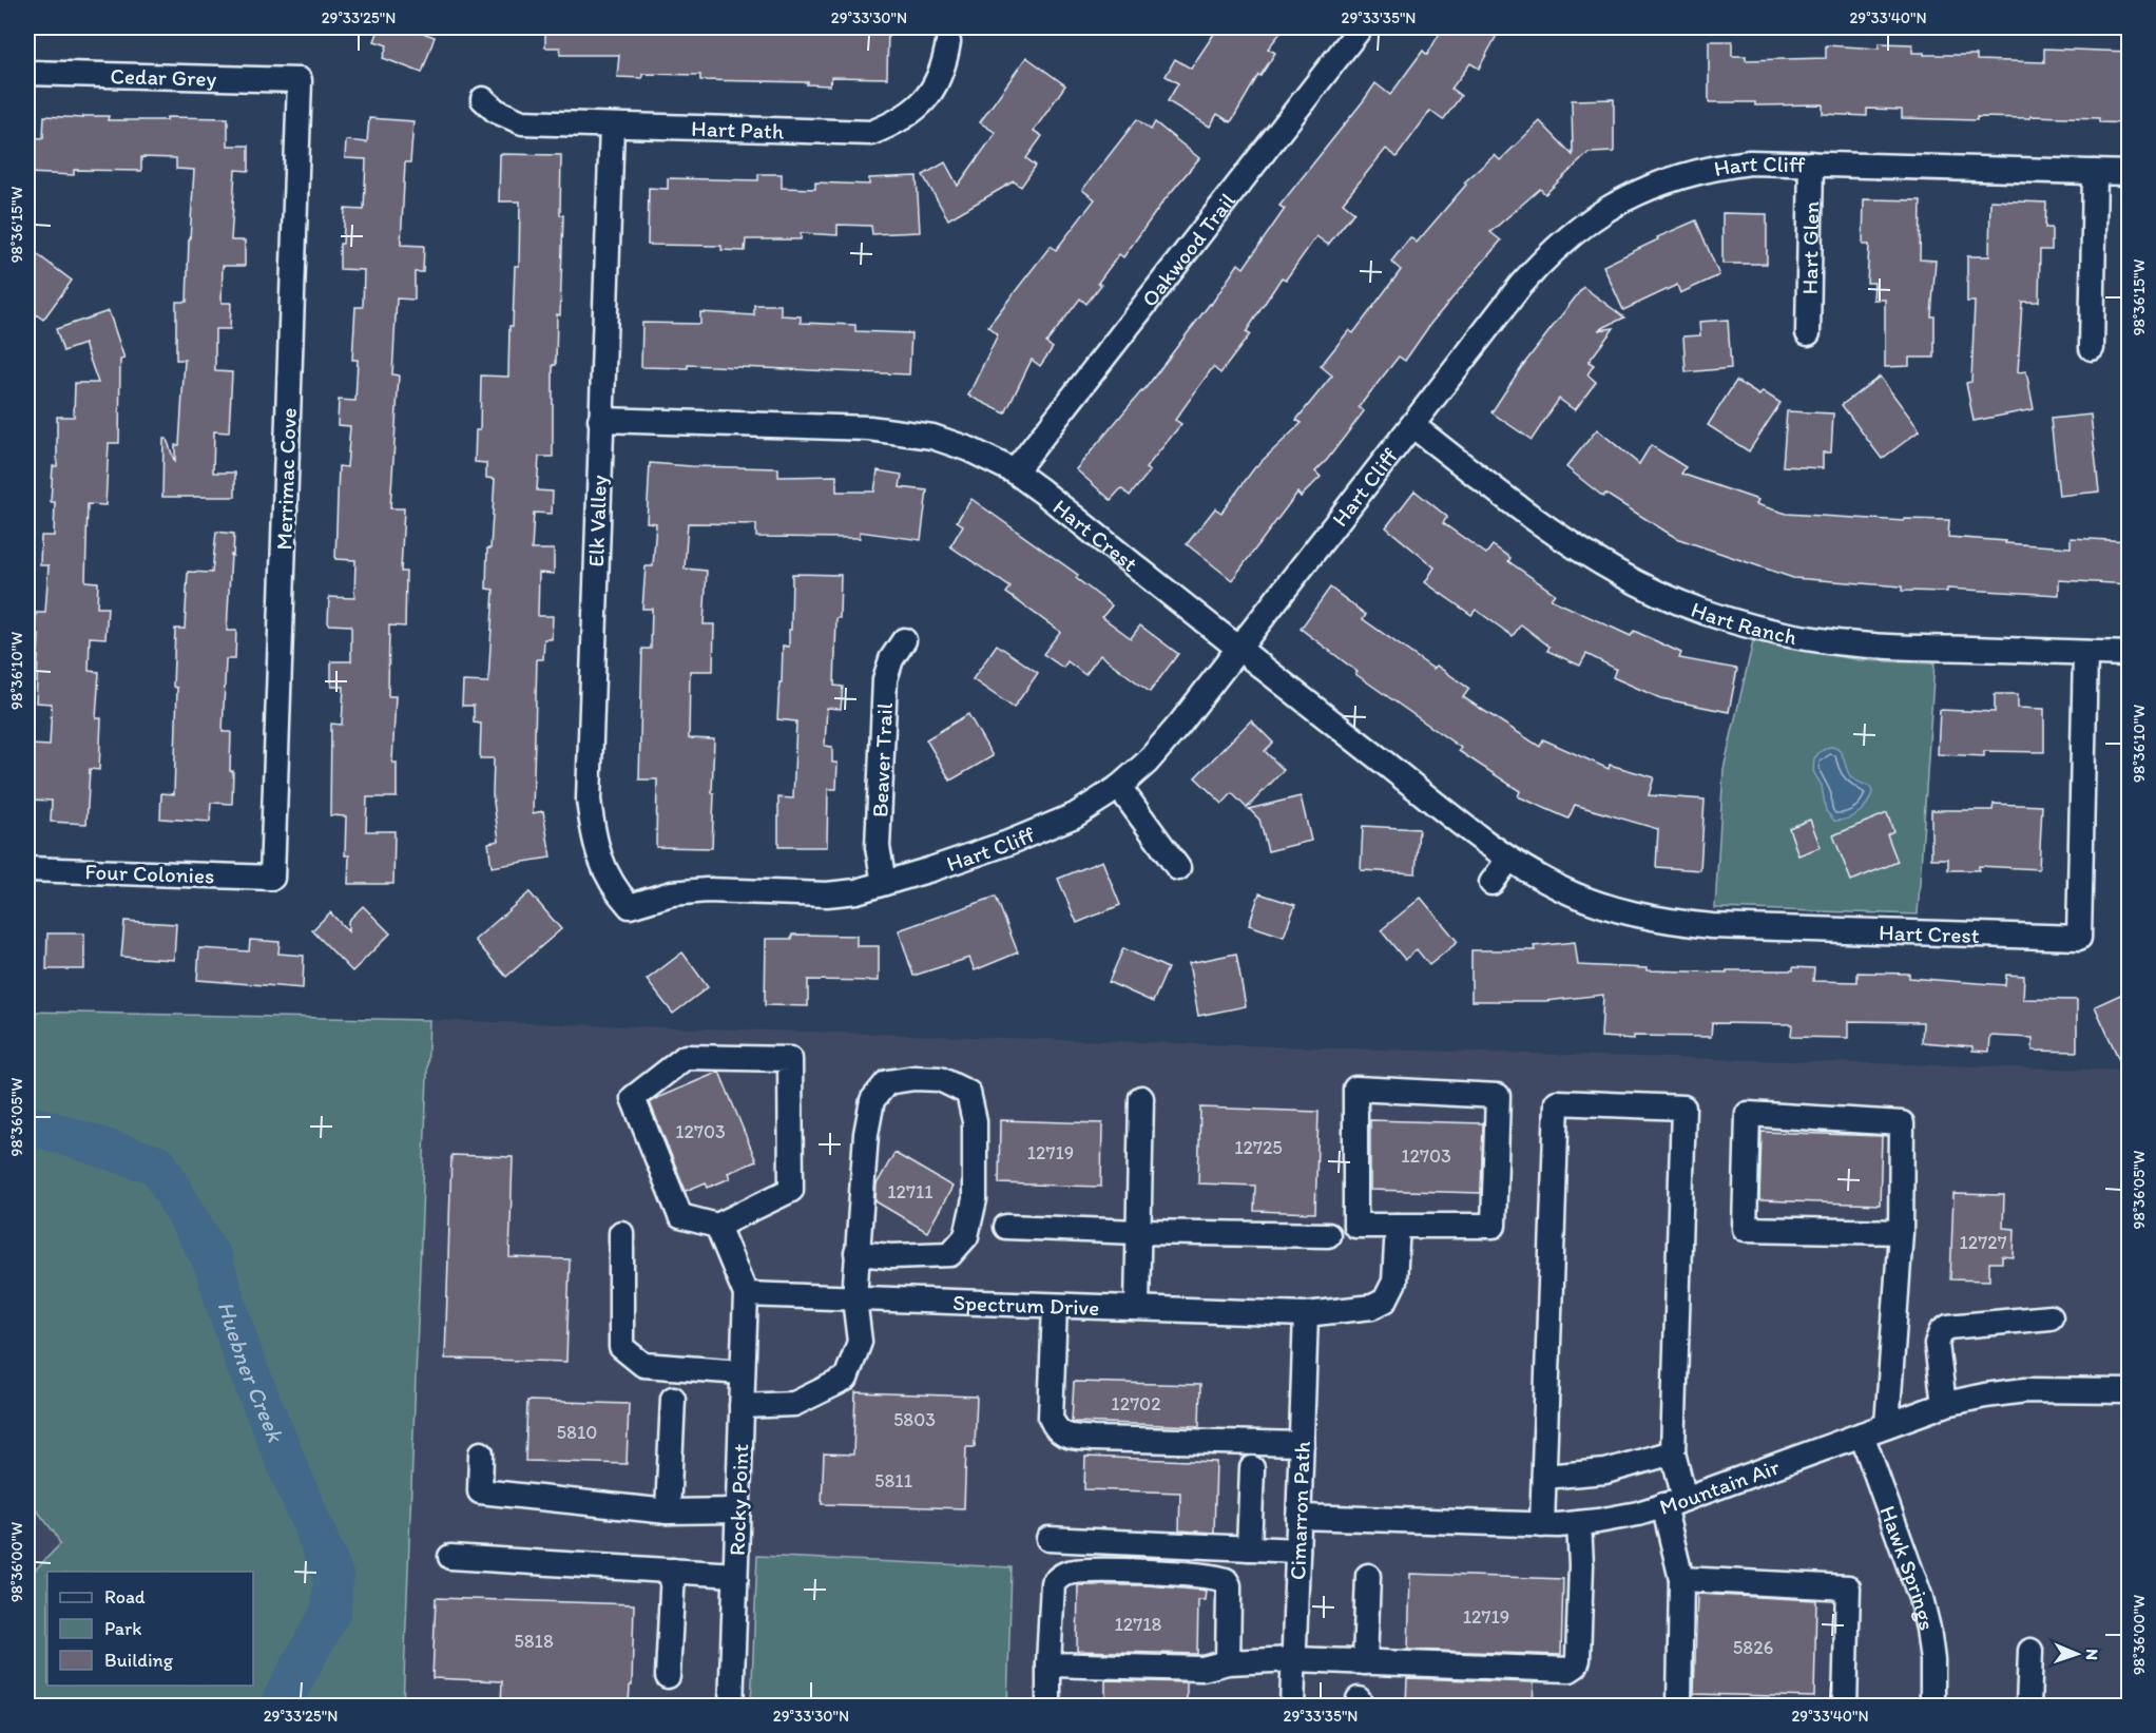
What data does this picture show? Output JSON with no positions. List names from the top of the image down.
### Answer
{
  "streets": {
    "street": [
      "Cedar Grey",
      "Hart Path",
      "Hart Cliff",
      "Hart Glen",
      "Oakwood Trail",
      "Merrimac Cove",
      "Elk Valley",
      "Hart Crest",
      "Hart Ranch",
      "Beaver Trail",
      "Four Colonies",
      "Spectrum Drive",
      "Mountain Air",
      "Rocky Point",
      "Cimarron Path",
      "Hawk Springs"
    ]
  },
  "crossings": [
    ["Cedar Grey", "Merrimac Cove"],
    ["Hart Path", "Elk Valley"],
    ["Hart Cliff", "Hart Glen"],
    ["Hart Cliff", "Elk Valley"],
    ["Hart Cliff", "Hart Crest"],
    ["Hart Cliff", "Hart Ranch"],
    ["Hart Cliff", "Beaver Trail"],
    ["Oakwood Trail", "Hart Crest"],
    ["Merrimac Cove", "Four Colonies"],
    ["Elk Valley", "Hart Crest"],
    ["Hart Crest", "Hart Ranch"],
    ["Spectrum Drive", "Rocky Point"],
    ["Spectrum Drive", "Cimarron Path"],
    ["Mountain Air", "Cimarron Path"],
    ["Mountain Air", "Hawk Springs"]
  ],
  "water": ["Huebner Creek"],
  "house_numbers": [
    "12703",
    "12725",
    "12719",
    "12703",
    "12711",
    "12727",
    "12702",
    "5803",
    "5810",
    "5811",
    "12719",
    "12718",
    "5818",
    "5826"
  ],
  "legend": ["Road", "Park", "Building"],
  "north": "right",
  "coordinates": [
    "29°33'25\"N",
    "29°33'30\"N",
    "29°33'35\"N",
    "29°33'40\"N",
    "98°36'15\"W",
    "98°36'10\"W",
    "98°36'05\"W",
    "98°36'00\"W"
  ]
}
